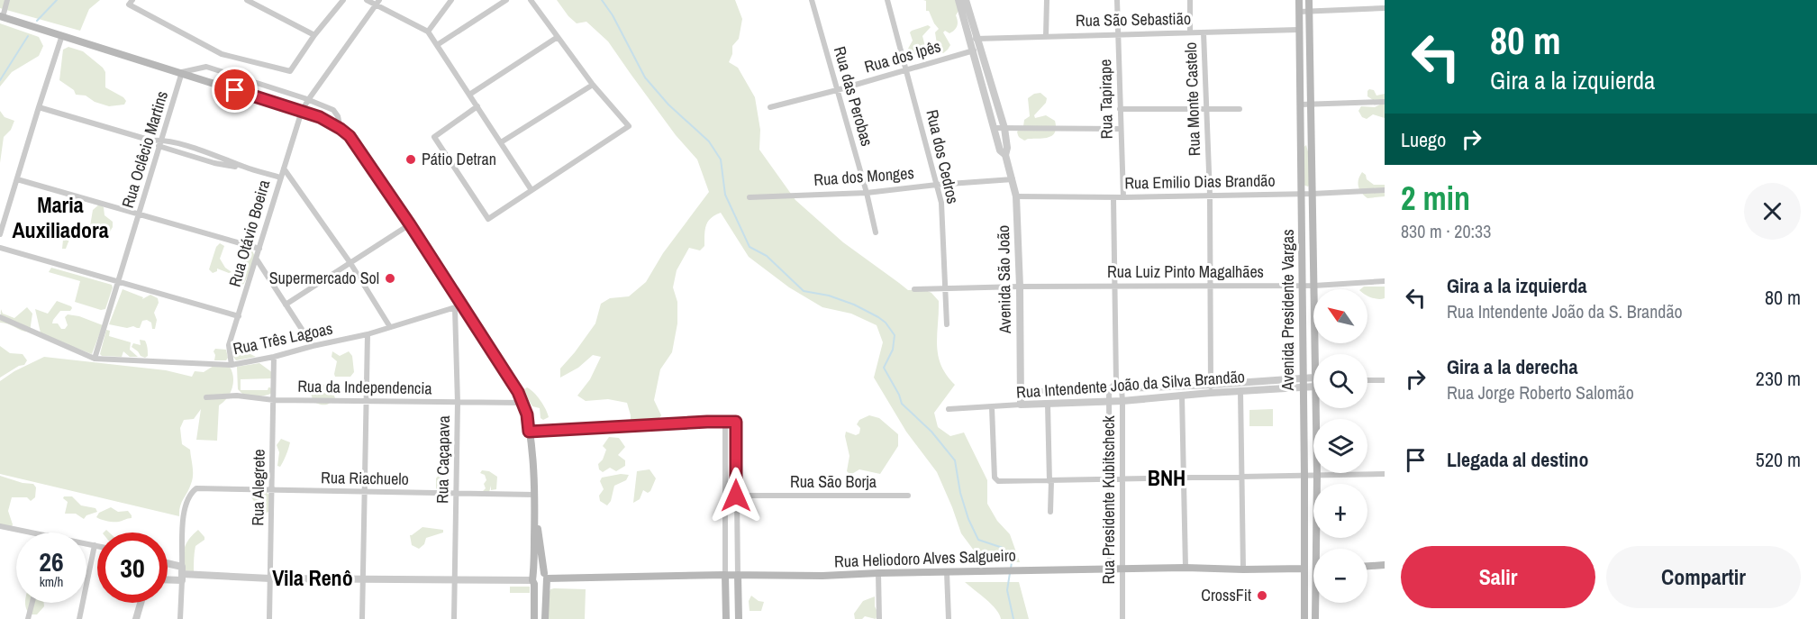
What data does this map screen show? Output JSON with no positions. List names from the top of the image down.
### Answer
{
  "streets": {
    "main road": ["Avenida Presidente Vargas", "Rua Heliodoro Alves Salgueiro"],
    "street": [
      "Rua São Sebastião",
      "Rua dos Ipês",
      "Rua das Perobas",
      "Rua Tapirape",
      "Rua Monte Castelo",
      "Rua Oclêcio Martins",
      "Rua dos Cedros",
      "Rua dos Monges",
      "Rua Emilio Dias Brandão",
      "Rua Otávio Boeira",
      "Rua Luiz Pinto Magalhães",
      "Avenida São João",
      "Rua Três Lagoas",
      "Rua Intendente João da Silva Brandão",
      "Rua da Independencia",
      "Rua Caçapava",
      "Rua Riachuelo",
      "Rua São Borja",
      "Rua Alegrete",
      "Rua Presidente Kubitscheck"
    ]
  },
  "crossings": [
    ["Rua São Sebastião", "Rua Tapirape"],
    ["Rua São Sebastião", "Rua Monte Castelo"],
    ["Rua São Sebastião", "Avenida São João"],
    ["Rua São Sebastião", "Avenida Presidente Vargas"],
    ["Rua dos Ipês", "Rua das Perobas"],
    ["Rua dos Ipês", "Rua dos Cedros"],
    ["Rua dos Ipês", "Avenida São João"],
    ["Rua das Perobas", "Rua dos Monges"],
    ["Rua Tapirape", "Rua Emilio Dias Brandão"],
    ["Rua Monte Castelo", "Rua Emilio Dias Brandão"],
    ["Rua Monte Castelo", "Rua Luiz Pinto Magalhães"],
    ["Rua Monte Castelo", "Rua Intendente João da Silva Brandão"],
    ["Rua Oclêcio Martins", "Rua Três Lagoas"],
    ["Rua dos Cedros", "Rua dos Monges"],
    ["Rua dos Cedros", "Rua Luiz Pinto Magalhães"],
    ["Rua dos Monges", "Avenida São João"],
    ["Rua Emilio Dias Brandão", "Avenida São João"],
    ["Rua Emilio Dias Brandão", "Avenida Presidente Vargas"],
    ["Rua Otávio Boeira", "Rua Três Lagoas"],
    ["Rua Luiz Pinto Magalhães", "Avenida São João"],
    ["Rua Luiz Pinto Magalhães", "Avenida Presidente Vargas"],
    ["Avenida São João", "Rua Intendente João da Silva Brandão"],
    ["Avenida Presidente Vargas", "Rua Intendente João da Silva Brandão"],
    ["Avenida Presidente Vargas", "Rua Heliodoro Alves Salgueiro"],
    ["Rua Três Lagoas", "Rua Caçapava"],
    ["Rua Três Lagoas", "Rua Alegrete"],
    ["Rua Intendente João da Silva Brandão", "Rua Presidente Kubitscheck"],
    ["Rua da Independencia", "Rua Caçapava"],
    ["Rua da Independencia", "Rua Alegrete"],
    ["Rua Caçapava", "Rua Riachuelo"],
    ["Rua Riachuelo", "Rua Alegrete"],
    ["Rua Presidente Kubitscheck", "Rua Heliodoro Alves Salgueiro"]
  ],
  "districts": ["Maria Auxiliadora", "BNH", "Vila Renô"],
  "places": ["Pátio Detran", "Supermercado Sol", "CrossFit"],
  "north": "top left",
  "page": {
    "turn": ["80 m", "Gira a la izquierda"],
    "then": "Luego",
    "heading": ["2 min", "830 m · 20:33"],
    "list": [
      {
        "name": "Gira a la izquierda",
        "note": "Rua Intendente João da S. Brandão",
        "value": "80 m"
      },
      {
        "name": "Gira a la derecha",
        "note": "Rua Jorge Roberto Salomão",
        "value": "230 m"
      },
      {
        "name": "Llegada al destino",
        "value": "520 m"
      }
    ],
    "map_buttons": ["+", "−"],
    "speed": "26 km/h",
    "limit": "30",
    "buttons": ["Salir", "Compartir"]
  }
}
